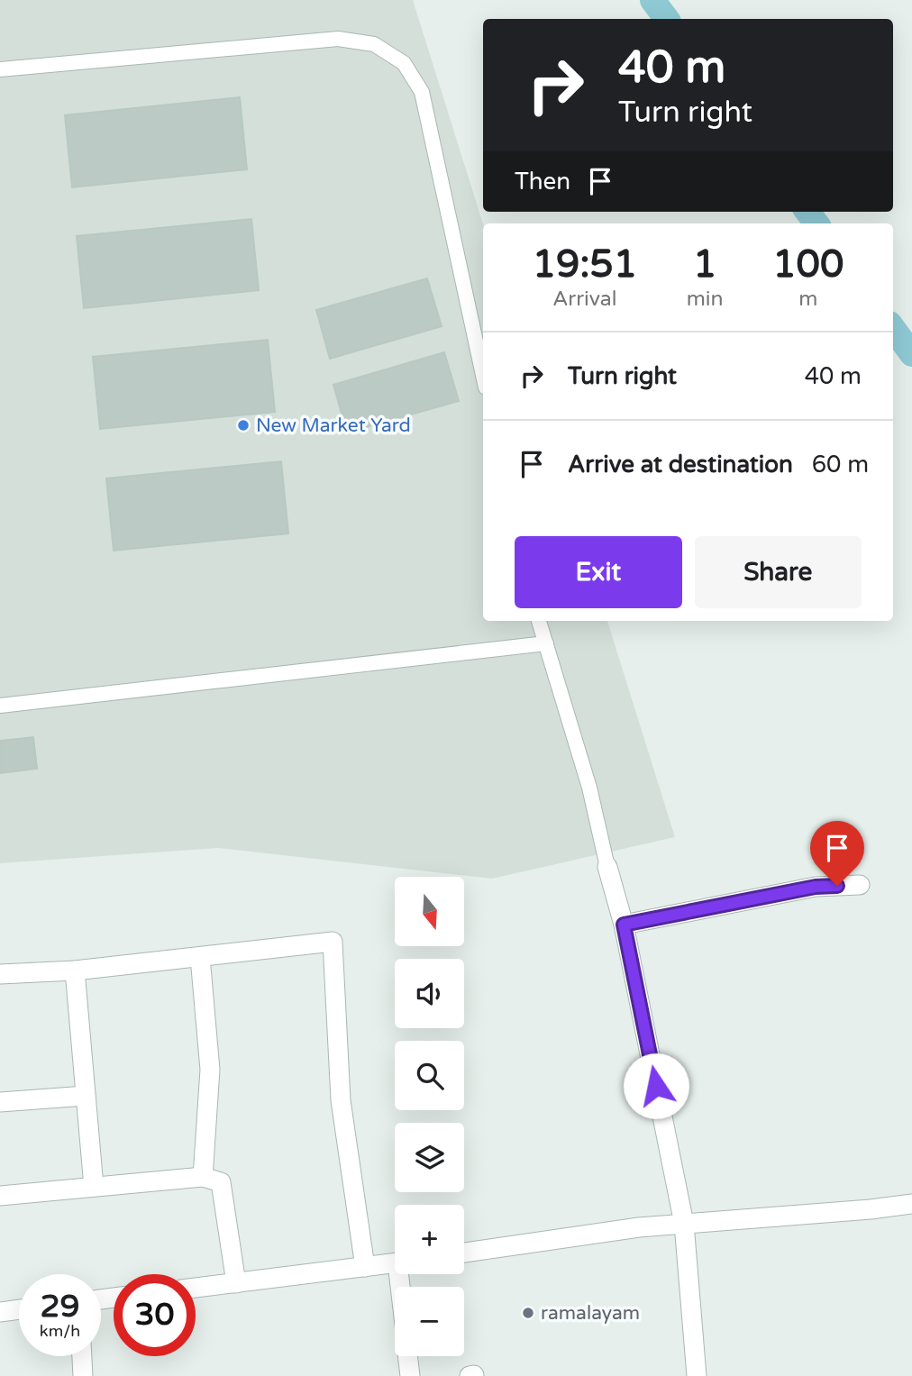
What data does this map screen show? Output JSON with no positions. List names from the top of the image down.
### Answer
{
  "places": ["New Market Yard", "ramalayam"],
  "north": "bottom",
  "page": {
    "turn": ["40 m", "Turn right"],
    "then": "Then",
    "eta": [
      "19:51",
      "Arrival",
      "1",
      "min",
      "100",
      "m"
    ],
    "list": [
      {
        "name": "Turn right",
        "value": "40 m"
      },
      {
        "name": "Arrive at destination",
        "value": "60 m"
      }
    ],
    "buttons": ["Exit", "Share"],
    "map_buttons": ["+", "−"],
    "speed": "29 km/h",
    "limit": "30"
  }
}
